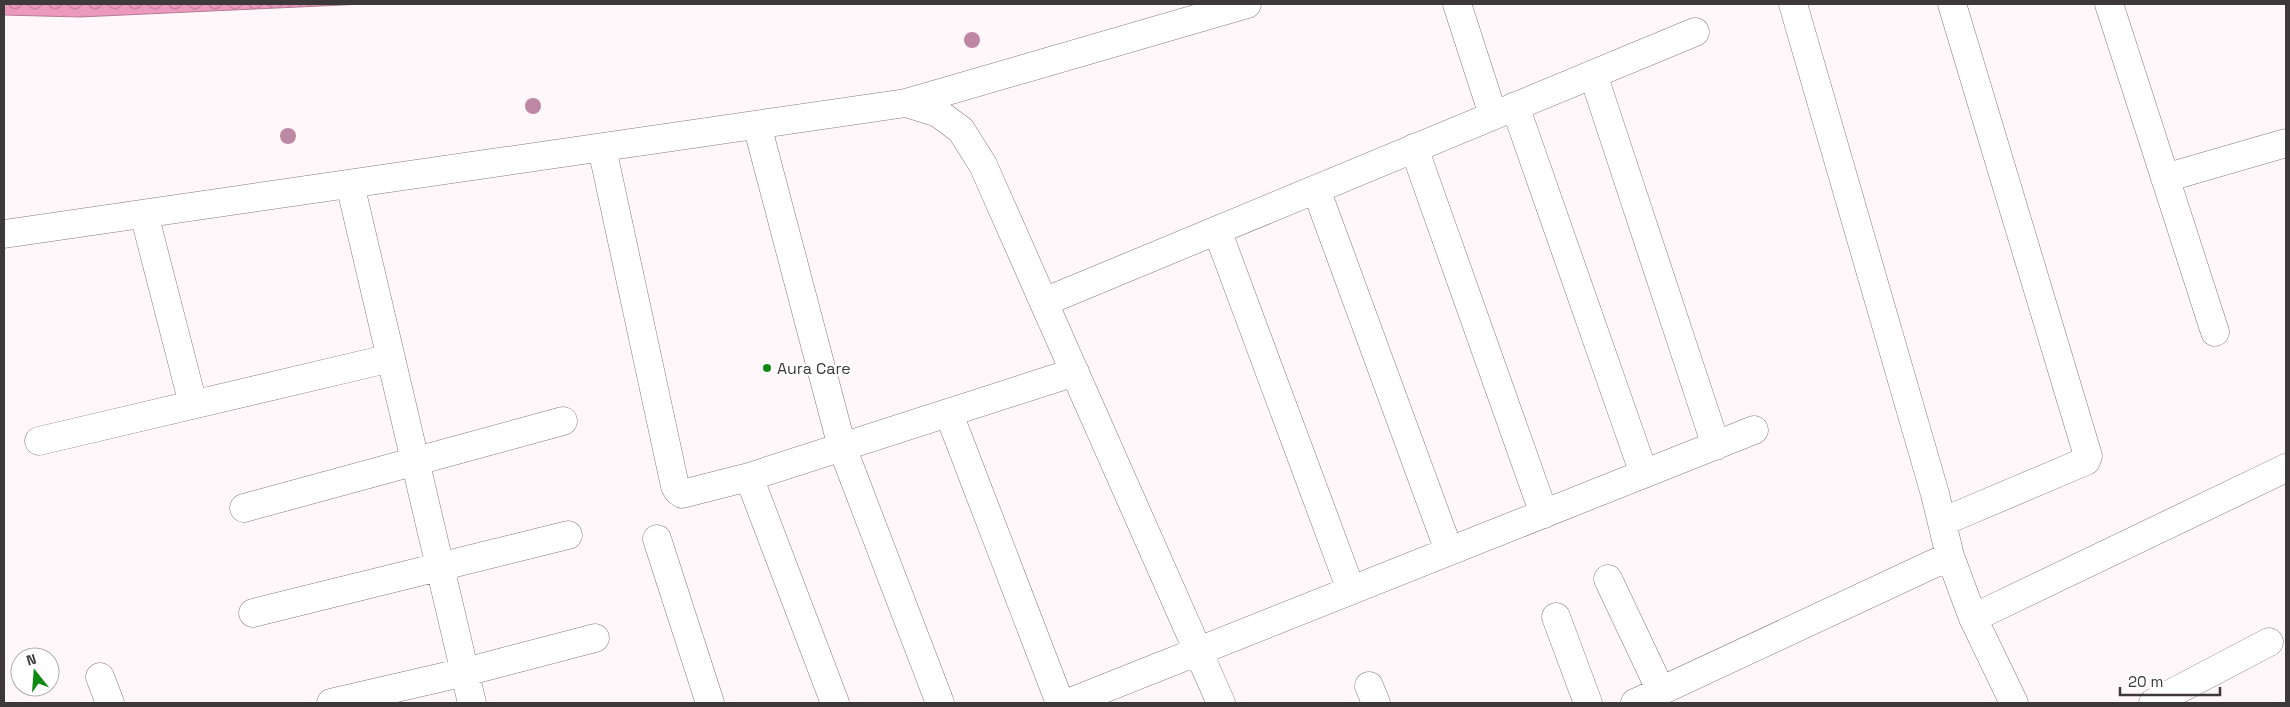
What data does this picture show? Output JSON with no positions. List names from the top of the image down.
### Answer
{
  "places": ["Aura Care"],
  "scale_bar": "20 m",
  "north": "top"
}
